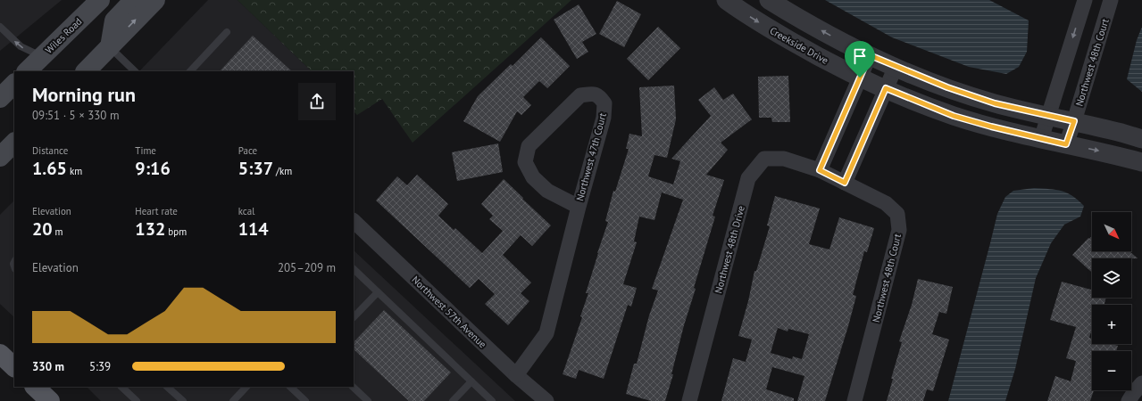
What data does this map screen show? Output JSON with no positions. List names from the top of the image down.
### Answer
{
  "streets": {
    "main road": ["Wiles Road"],
    "street": [
      "Creekside Drive",
      "Northwest 48th Court",
      "Northwest 47th Court",
      "Northwest 48th Drive",
      "Northwest 57th Avenue"
    ]
  },
  "crossings": [
    ["Creekside Drive", "Northwest 48th Court"],
    ["Northwest 48th Court", "Northwest 48th Drive"],
    ["Northwest 47th Court", "Northwest 57th Avenue"]
  ],
  "north": "bottom right",
  "page": {
    "heading": ["Morning run", "09:51 · 5 × 330 m"],
    "stats": [
      ["Distance", "1.65 km"],
      ["Time", "9:16"],
      ["Pace", "5:37 /km"],
      ["Elevation", "20 m"],
      ["Heart rate", "132 bpm"],
      ["kcal", "114"]
    ],
    "map_buttons": ["+", "−"],
    "chart": ["Elevation", "205–209 m"],
    "list": [
      {
        "name": "330 m",
        "note": "5:39"
      }
    ]
  }
}
